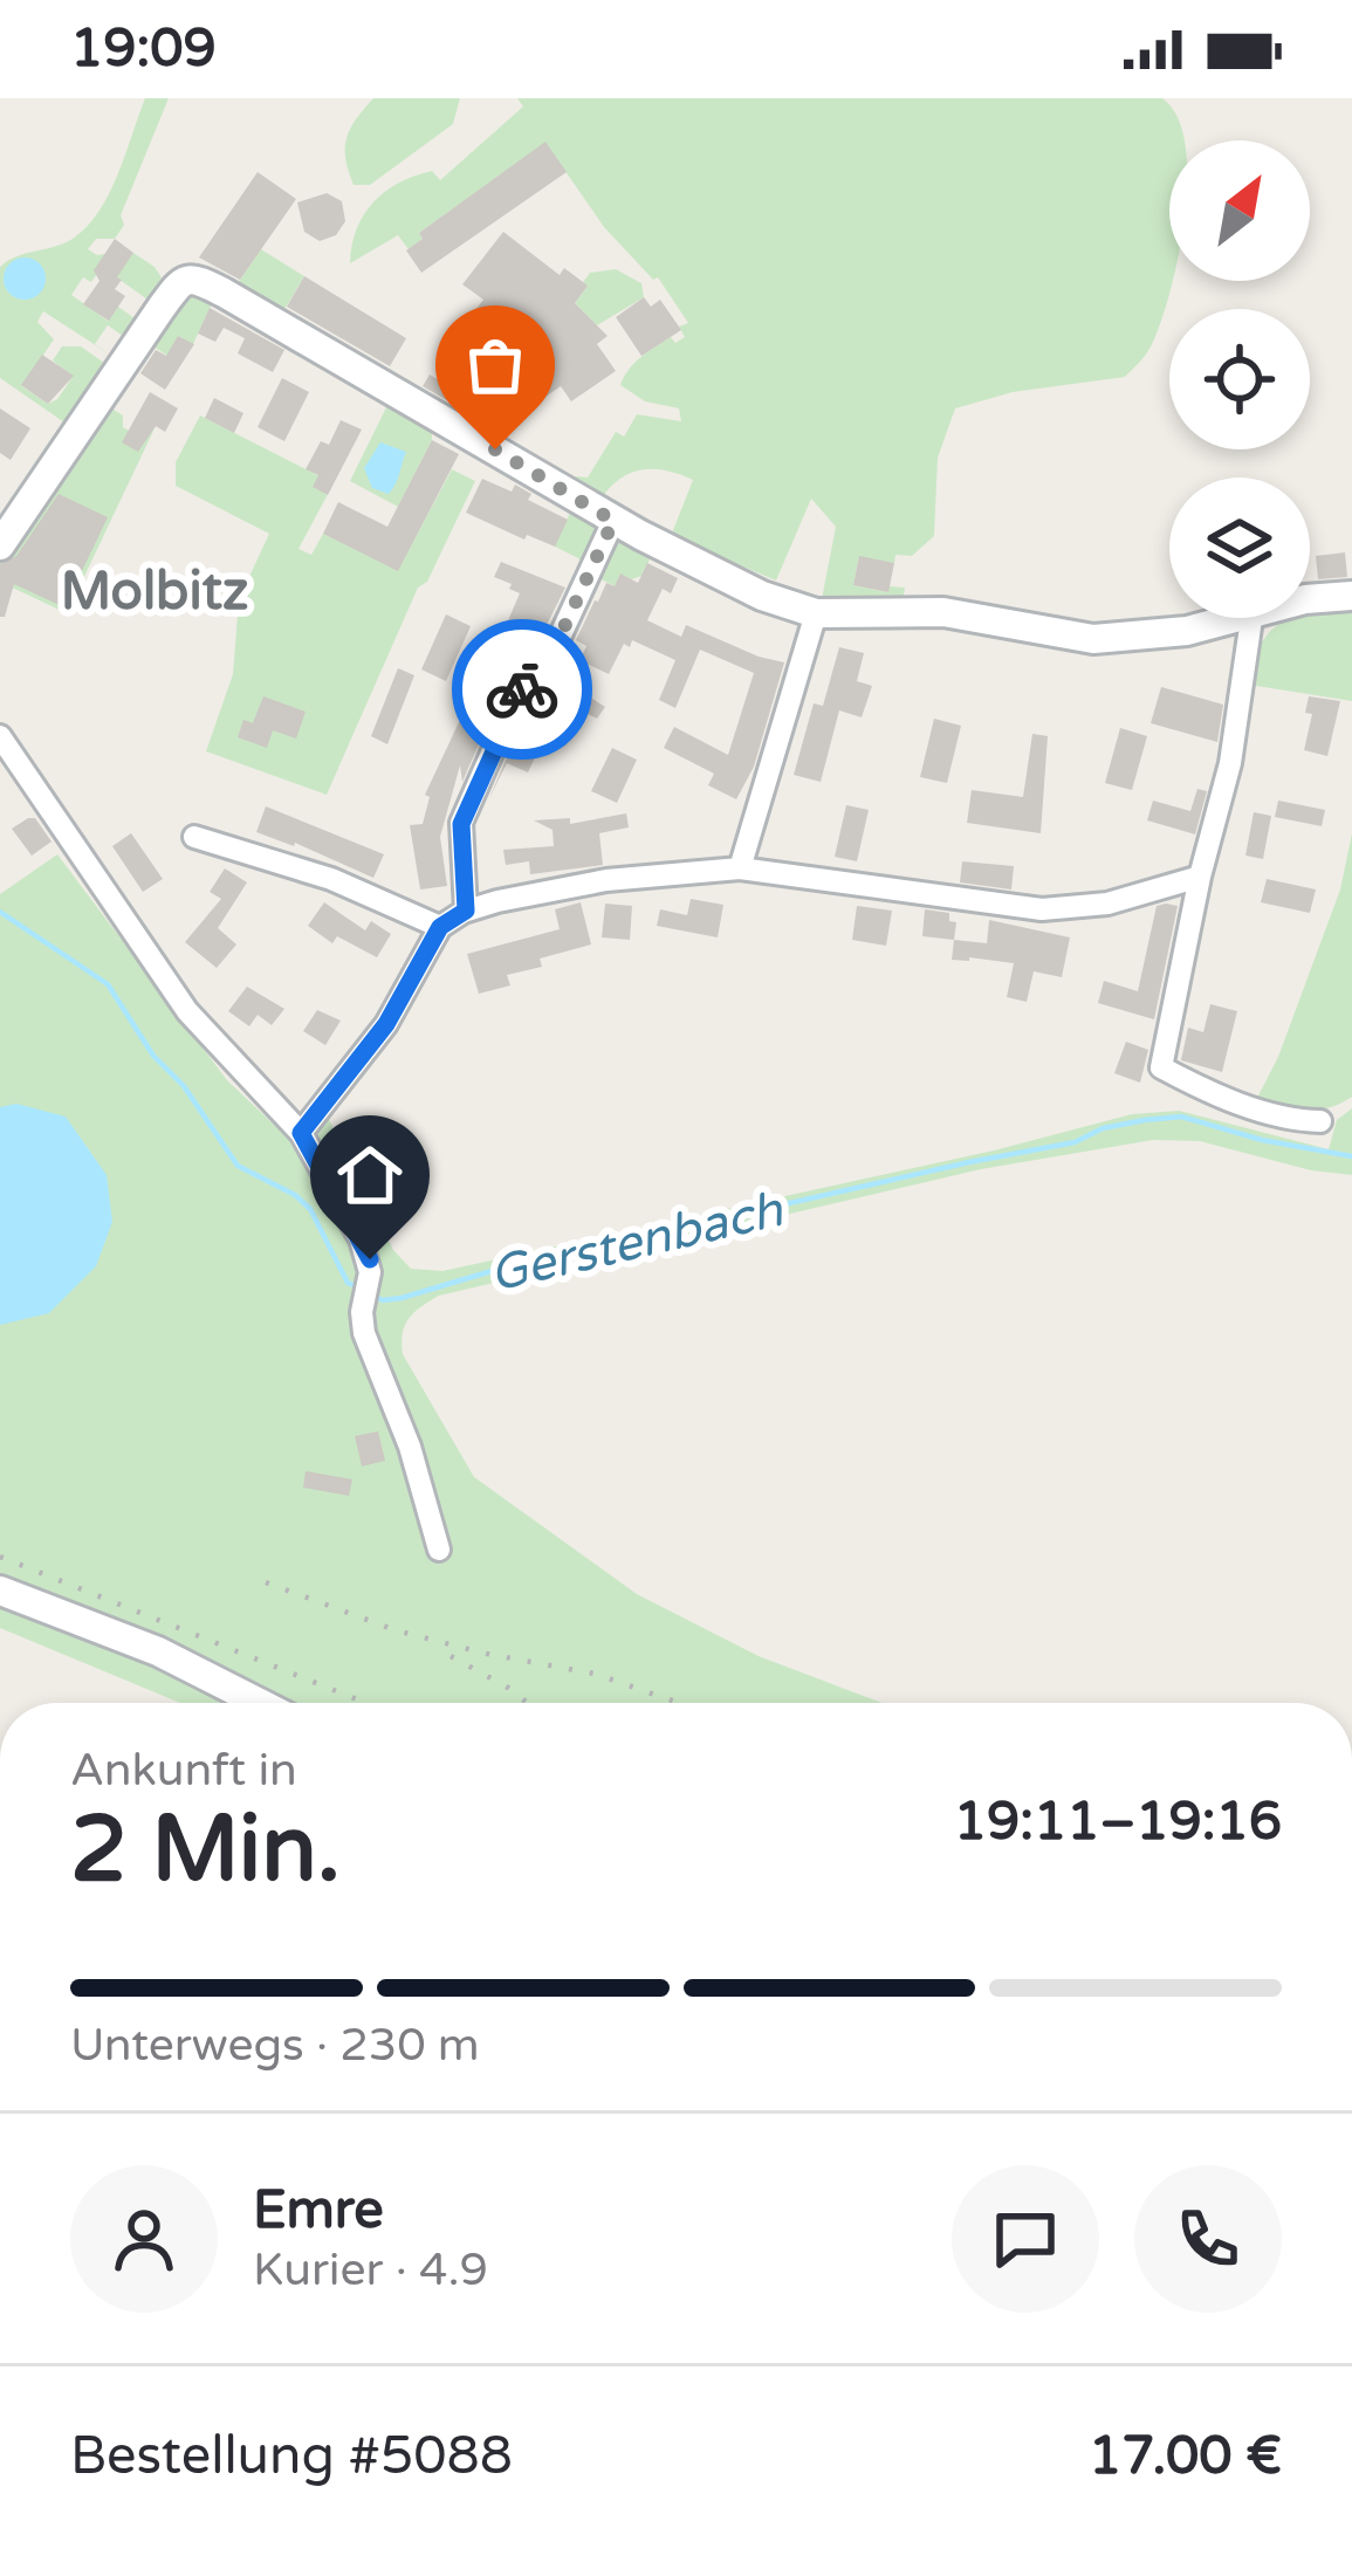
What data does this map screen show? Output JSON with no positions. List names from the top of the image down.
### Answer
{
  "districts": ["Molbitz"],
  "water": ["Gerstenbach"],
  "north": "top right",
  "page": {
    "status": "19:09",
    "heading": ["2 Min.", "Ankunft in", "19:11–19:16"],
    "panel": [
      "Emre",
      "Kurier · 4.9",
      "Bestellung #5088",
      "17.00 €"
    ],
    "bar": "Unterwegs · 230 m"
  }
}
